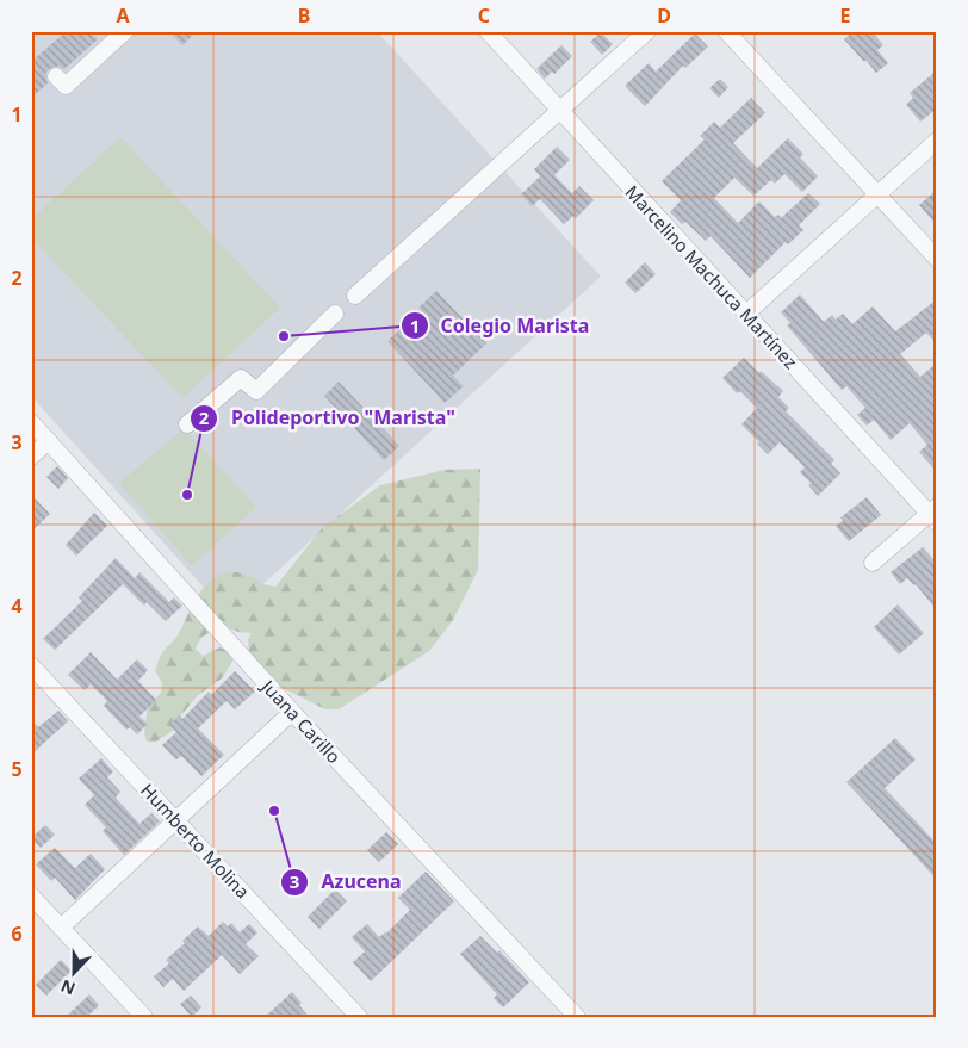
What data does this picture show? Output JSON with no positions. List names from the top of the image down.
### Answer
{
  "streets": {
    "street": ["Marcelino Machuca Martínez", "Juana Carillo", "Humberto Molina"]
  },
  "places": ["Colegio Marista", "Polideportivo \"Marista\"", "Azucena"],
  "north": "bottom",
  "grid": {
    "columns": [
      "A",
      "B",
      "C",
      "D",
      "E"
    ],
    "rows": [
      "1",
      "2",
      "3",
      "4",
      "5",
      "6"
    ]
  }
}
